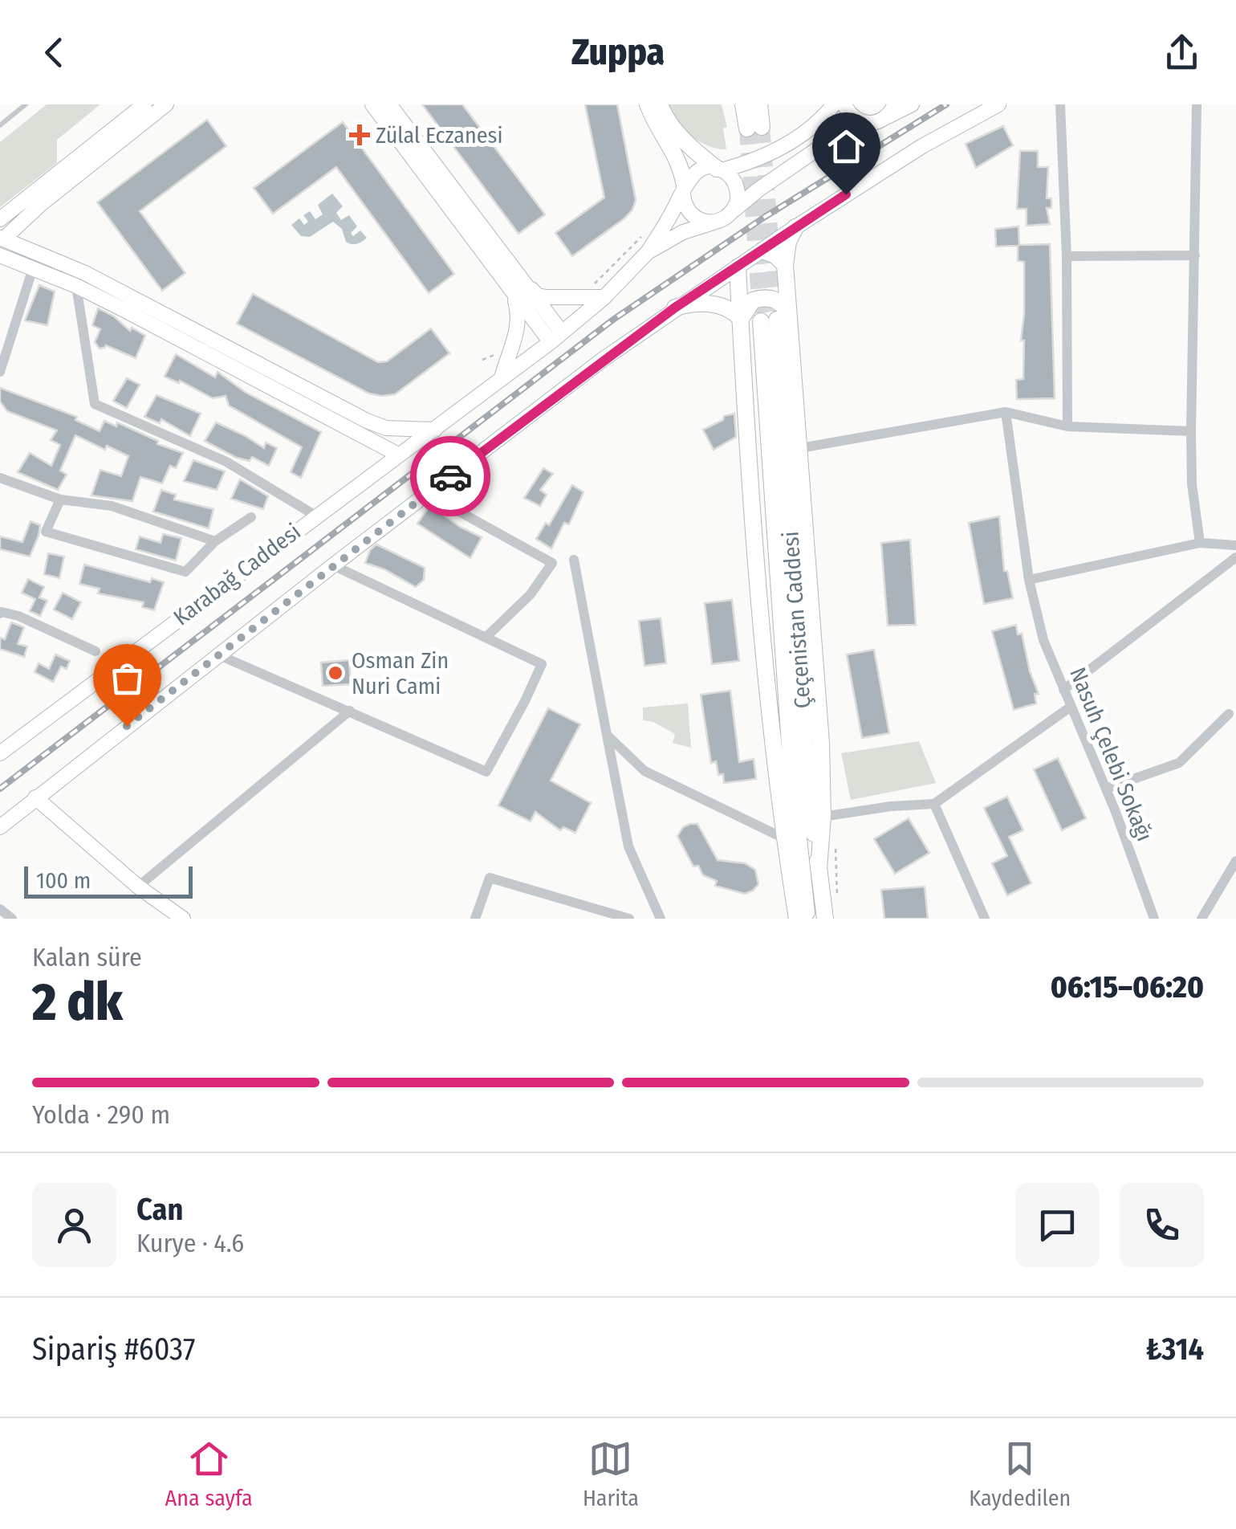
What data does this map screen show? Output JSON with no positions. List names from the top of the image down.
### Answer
{
  "streets": {
    "main road": ["Karabağ Caddesi", "Çeçenistan Caddesi"],
    "street": ["Nasuh Çelebi Sokağı"]
  },
  "places": {
    "health": ["Zülal Eczanesi"],
    "other": ["Osman Zin Nuri Cami"]
  },
  "scale_bar": "100 m",
  "page": {
    "header": "Zuppa",
    "scale": "100 m",
    "heading": ["2 dk", "Kalan süre", "06:15–06:20"],
    "panel": [
      "Can",
      "Kurye · 4.6",
      "Sipariş #6037",
      "₺314"
    ],
    "bar": "Yolda · 290 m",
    "tabs": ["Ana sayfa", "Harita", "Kaydedilen"]
  }
}
